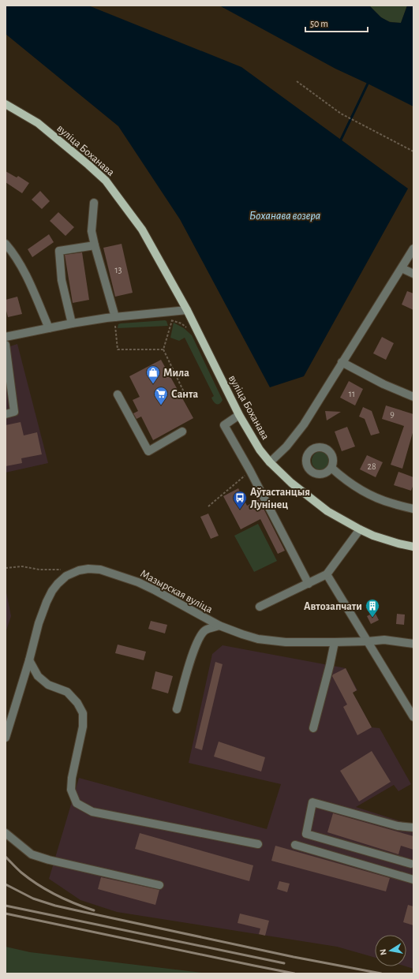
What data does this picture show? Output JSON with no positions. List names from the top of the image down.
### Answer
{
  "streets": {
    "main road": ["вуліца Боханава"],
    "street": ["Мазырская вуліца"]
  },
  "water": ["Боханава возера"],
  "places": {
    "shop": ["Мила"],
    "supermarket": ["Санта"],
    "bus stop": ["Аўтастанцыя Лунінец"],
    "building": ["Автозапчати"]
  },
  "house_numbers": [
    "13",
    "11",
    "9",
    "28"
  ],
  "scale_bar": "50 m",
  "north": "left"
}
